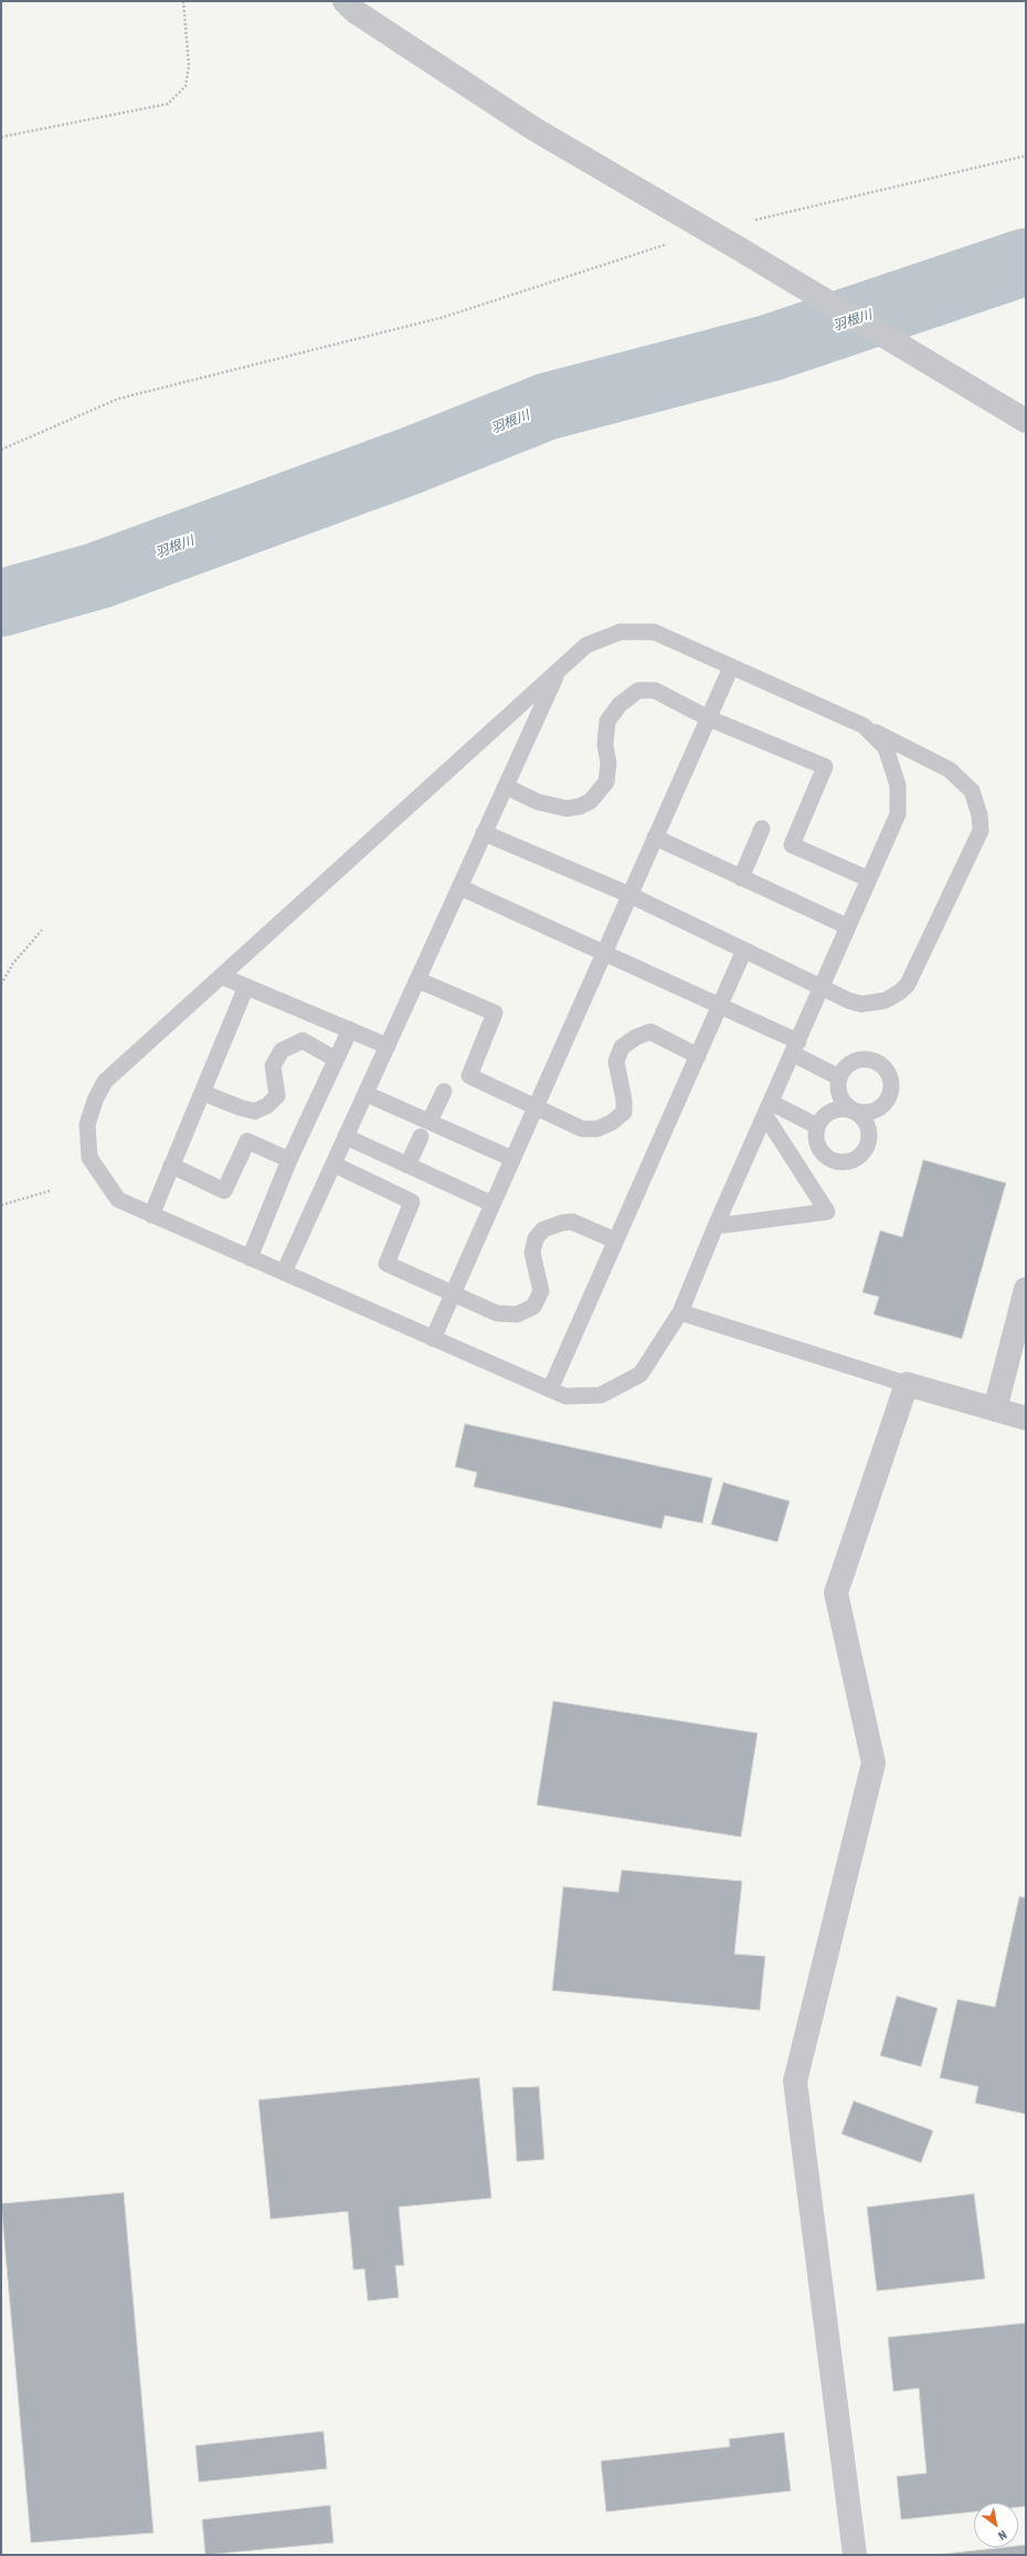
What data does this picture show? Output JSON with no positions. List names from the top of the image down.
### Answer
{
  "water": ["羽根川"],
  "north": "bottom right"
}
